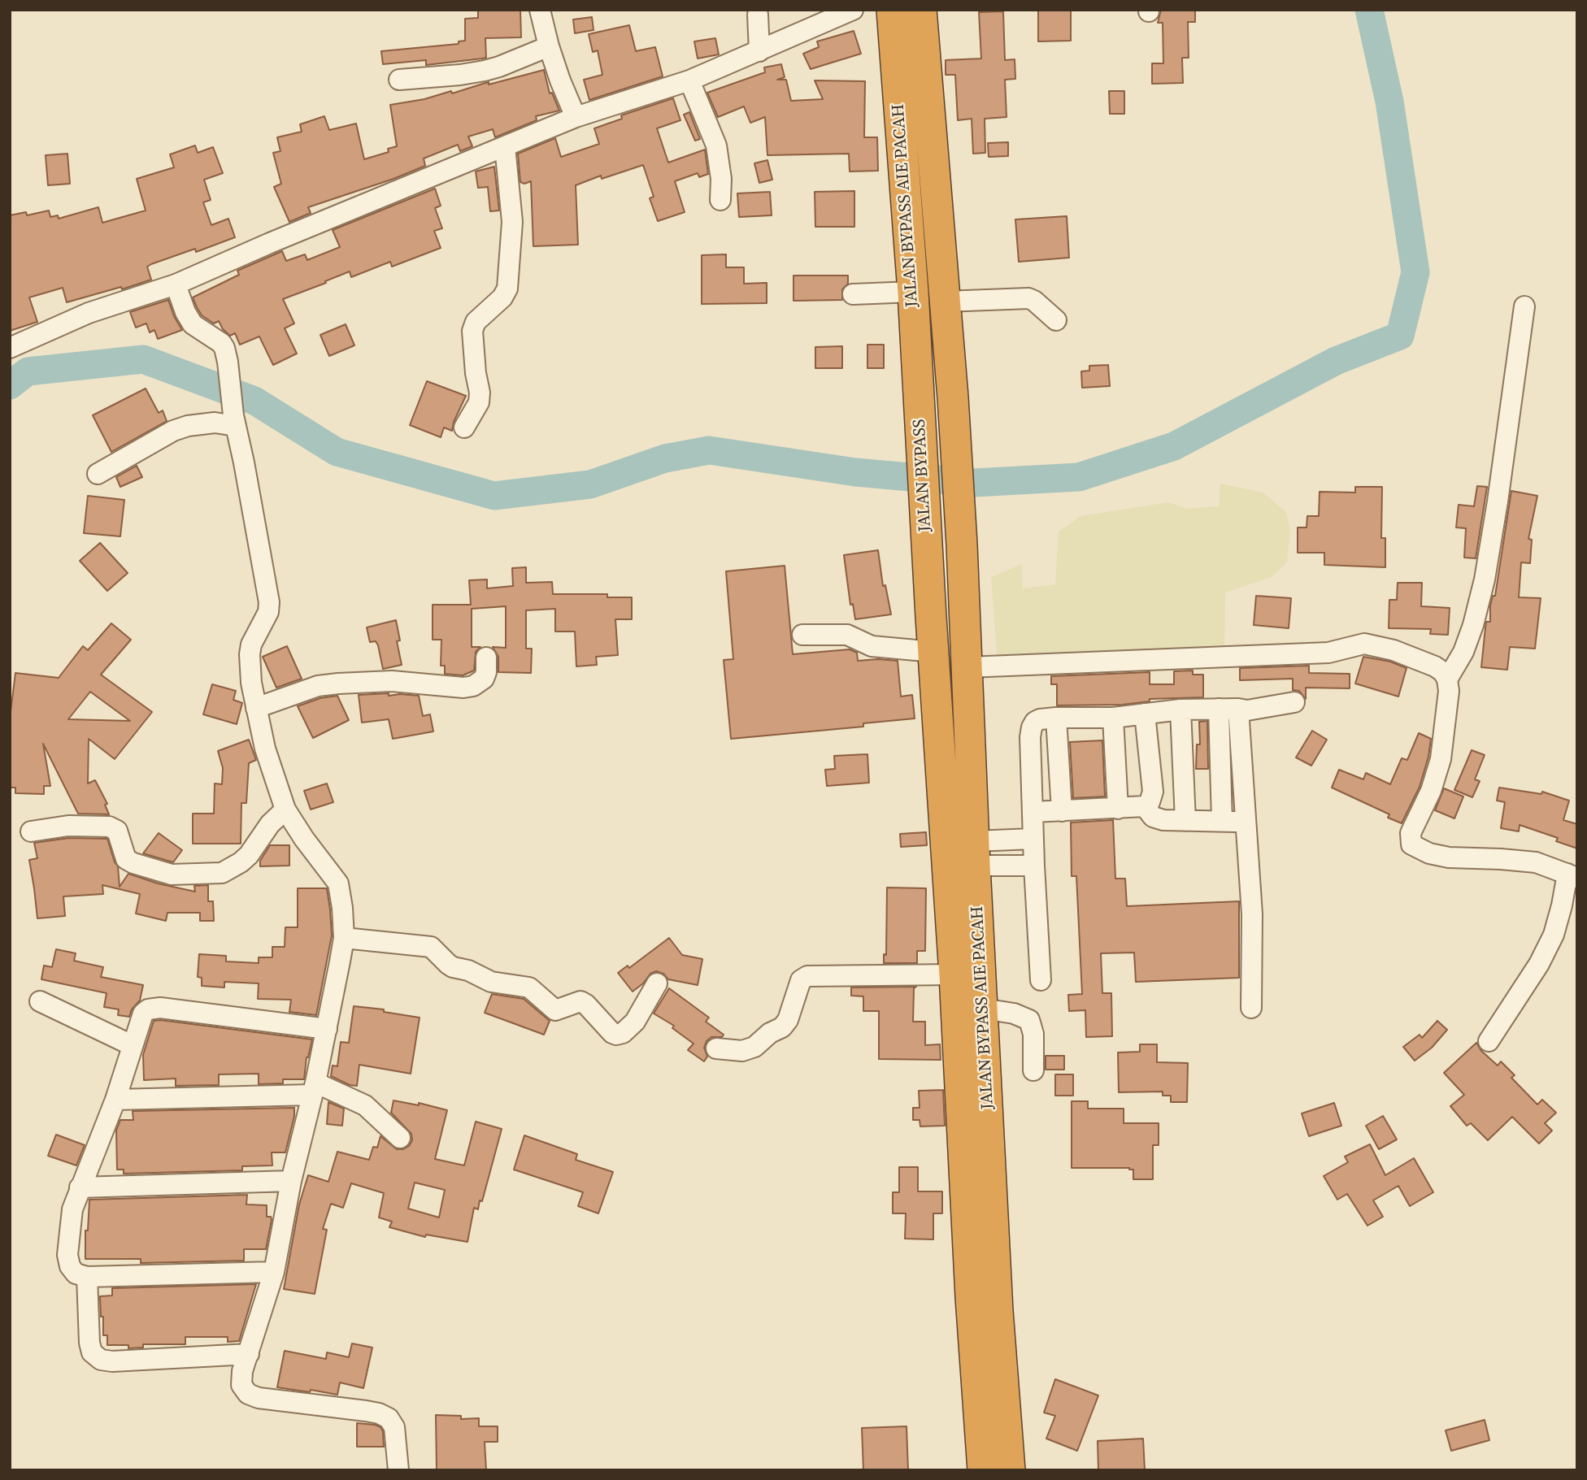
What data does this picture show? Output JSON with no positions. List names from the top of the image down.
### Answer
{
  "streets": {
    "highway": ["JALAN BYPASS AIE PACAH", "JALAN BYPASS"]
  },
  "crossings": [
    ["JALAN BYPASS AIE PACAH", "JALAN BYPASS"]
  ]
}
